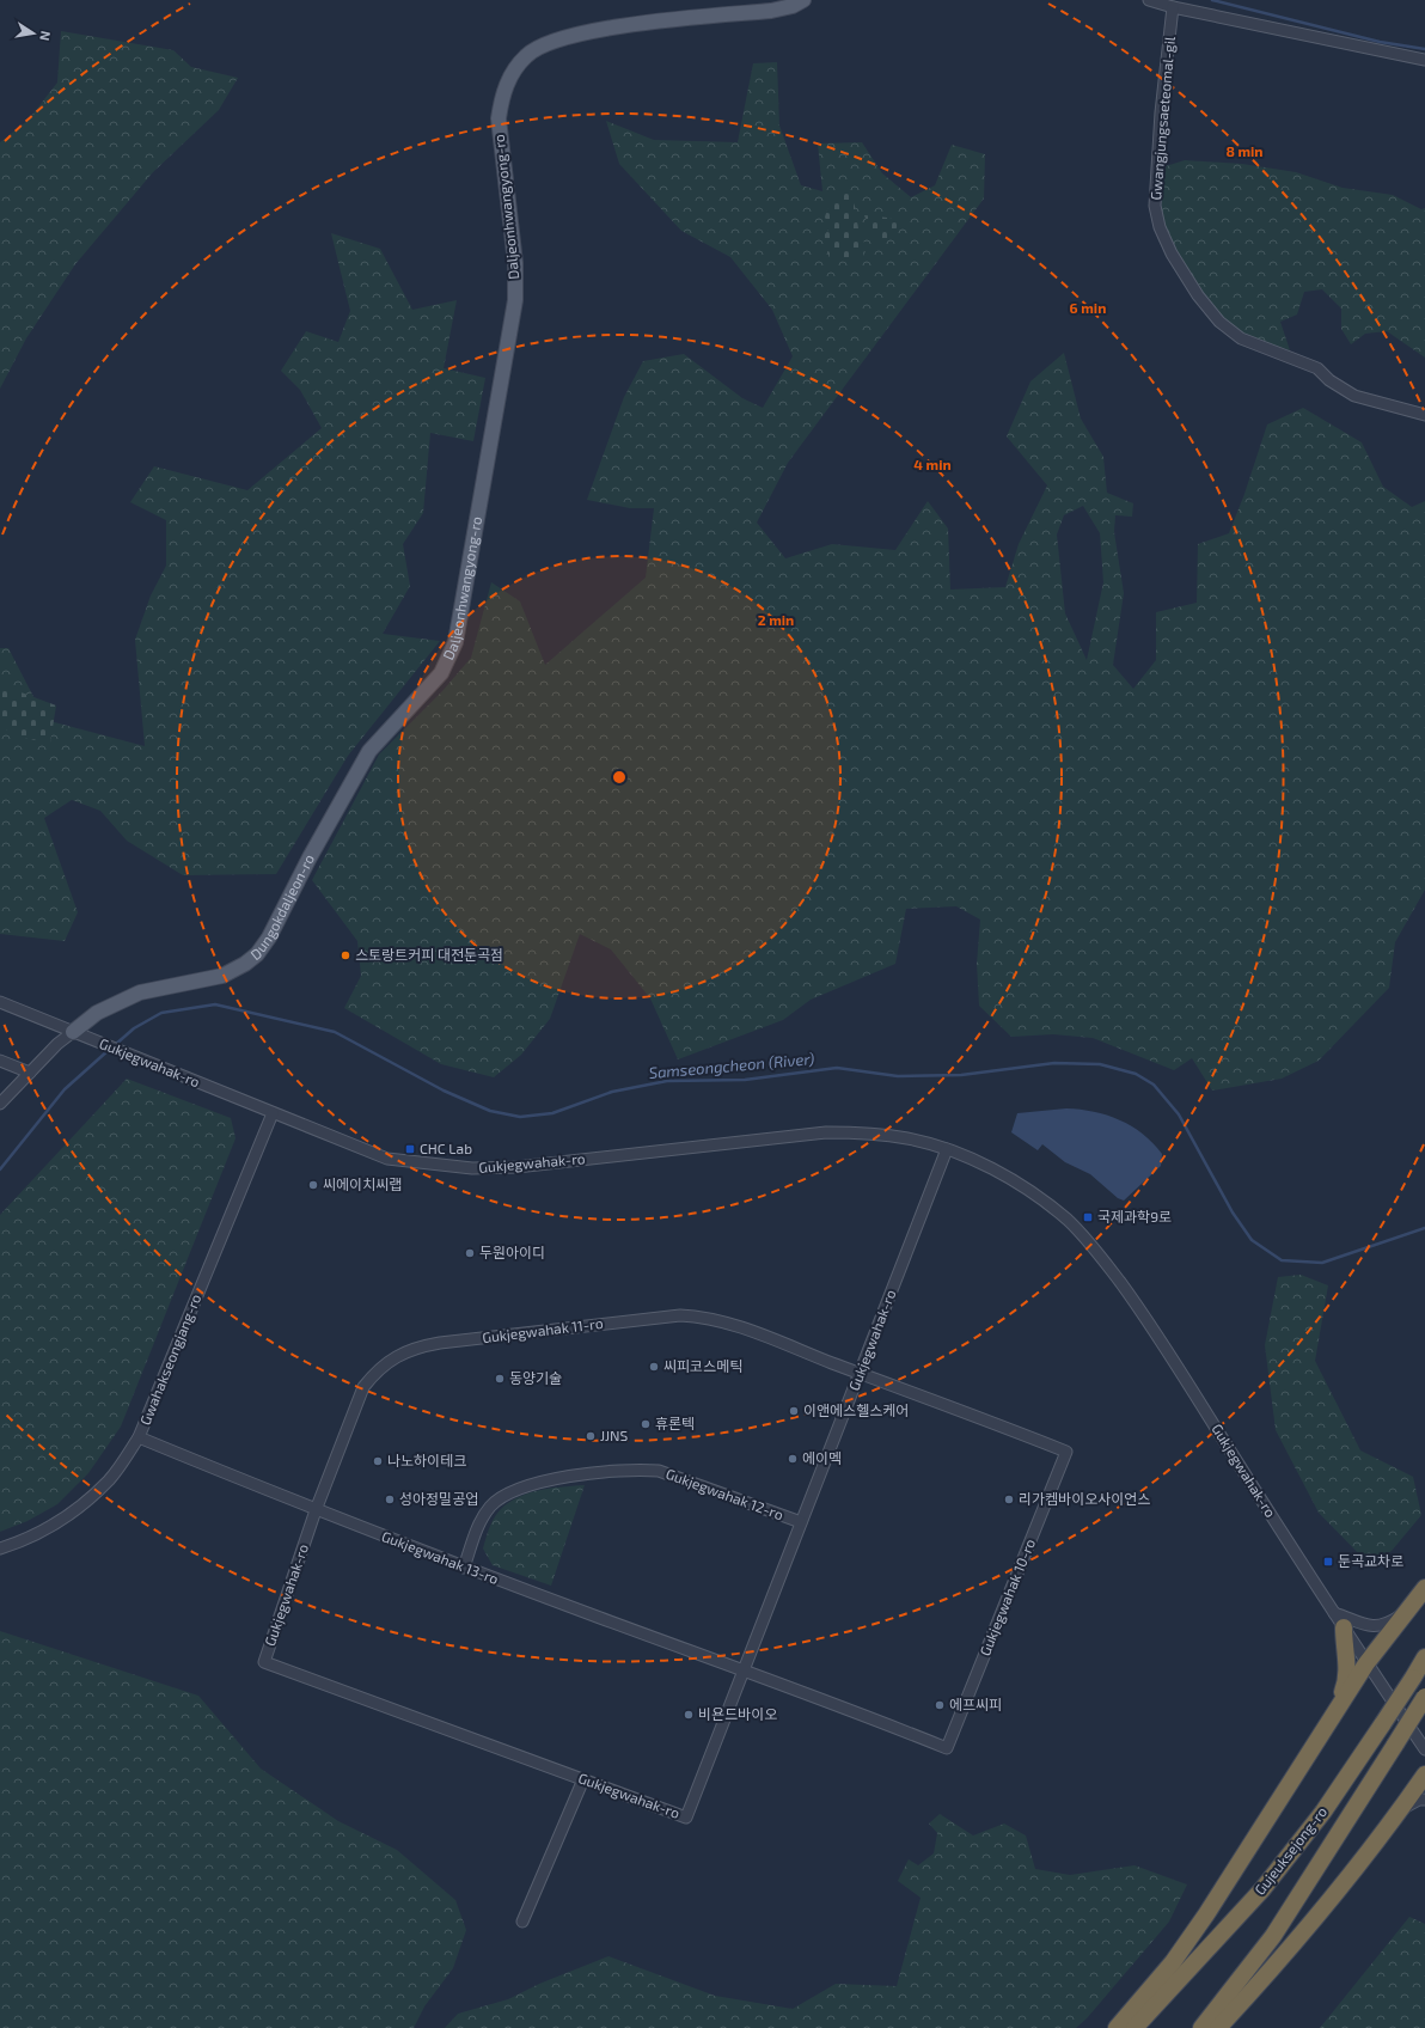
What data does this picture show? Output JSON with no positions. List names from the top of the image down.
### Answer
{
  "streets": {
    "highway": ["Gujeuksejong-ro"],
    "main road": ["Daljeonhwangyong-ro", "Dungokdaljeon-ro"],
    "street": [
      "Gwangjungsaeteomal-gil",
      "Gukjegwahak-ro",
      "Gukjegwahak 11-ro",
      "Gwahakseongjang-ro",
      "Gukjegwahak 12-ro",
      "Gukjegwahak 13-ro",
      "Gukjegwahak 10-ro"
    ]
  },
  "crossings": [
    ["Daljeonhwangyong-ro", "Dungokdaljeon-ro"],
    ["Dungokdaljeon-ro", "Gukjegwahak-ro"],
    ["Gukjegwahak-ro", "Gukjegwahak 11-ro"],
    ["Gukjegwahak-ro", "Gwahakseongjang-ro"],
    ["Gukjegwahak-ro", "Gukjegwahak 12-ro"],
    ["Gukjegwahak-ro", "Gukjegwahak 13-ro"],
    ["Gukjegwahak-ro", "Gukjegwahak 10-ro"],
    ["Gukjegwahak 11-ro", "Gukjegwahak 13-ro"],
    ["Gukjegwahak 11-ro", "Gukjegwahak 10-ro"],
    ["Gwahakseongjang-ro", "Gukjegwahak 13-ro"],
    ["Gukjegwahak 12-ro", "Gukjegwahak 13-ro"],
    ["Gukjegwahak 13-ro", "Gukjegwahak 10-ro"]
  ],
  "water": ["Samseongcheon (River)"],
  "places": {
    "other": [
      "스토랑트커피 대전둔곡점",
      "씨에이치씨랩",
      "두원아이디",
      "씨피코스메틱",
      "동양기술",
      "이앤에스헬스케어",
      "휴론텍",
      "JJNS",
      "에이멕",
      "나노하이테크",
      "성아정밀공업",
      "리가켐바이오사이언스",
      "에프씨피",
      "비욘드바이오"
    ],
    "transit": ["CHC Lab", "국제과학9로", "둔곡교차로"]
  },
  "north": "right",
  "rings": [
    "8 min",
    "6 min",
    "4 min",
    "2 min"
  ]
}
